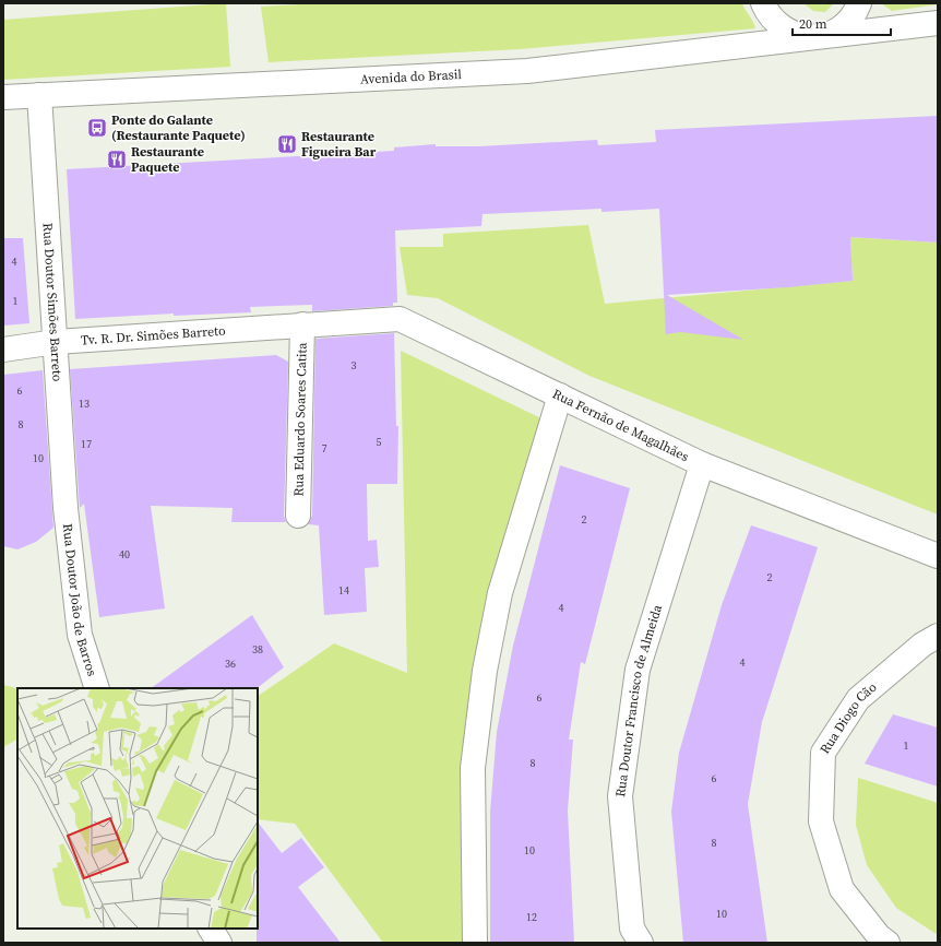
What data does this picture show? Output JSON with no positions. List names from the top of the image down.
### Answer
{
  "streets": {
    "street": [
      "Avenida do Brasil",
      "Rua Doutor Simões Barreto",
      "Tv. R. Dr. Simões Barreto",
      "Rua Eduardo Soares Catita",
      "Rua Fernão de Magalhães",
      "Rua Doutor João de Barros",
      "Rua Doutor Francisco de Almeida",
      "Rua Diogo Cão"
    ]
  },
  "crossings": [
    ["Avenida do Brasil", "Rua Doutor Simões Barreto"],
    ["Rua Doutor Simões Barreto", "Tv. R. Dr. Simões Barreto"],
    ["Rua Doutor Simões Barreto", "Rua Doutor João de Barros"],
    ["Tv. R. Dr. Simões Barreto", "Rua Eduardo Soares Catita"],
    ["Tv. R. Dr. Simões Barreto", "Rua Fernão de Magalhães"],
    ["Rua Eduardo Soares Catita", "Rua Fernão de Magalhães"],
    ["Rua Fernão de Magalhães", "Rua Doutor Francisco de Almeida"]
  ],
  "places": {
    "bus stop": ["Ponte do Galante (Restaurante Paquete)"],
    "restaurant": ["Restaurante Figueira Bar", "Restaurante Paquete"]
  },
  "house_numbers": [
    "4",
    "1",
    "3",
    "6",
    "13",
    "8",
    "5",
    "17",
    "7",
    "10",
    "2",
    "40",
    "2",
    "14",
    "4",
    "38",
    "4",
    "36",
    "6",
    "1",
    "8",
    "6",
    "8",
    "10",
    "10",
    "12"
  ],
  "scale_bar": "20 m"
}
